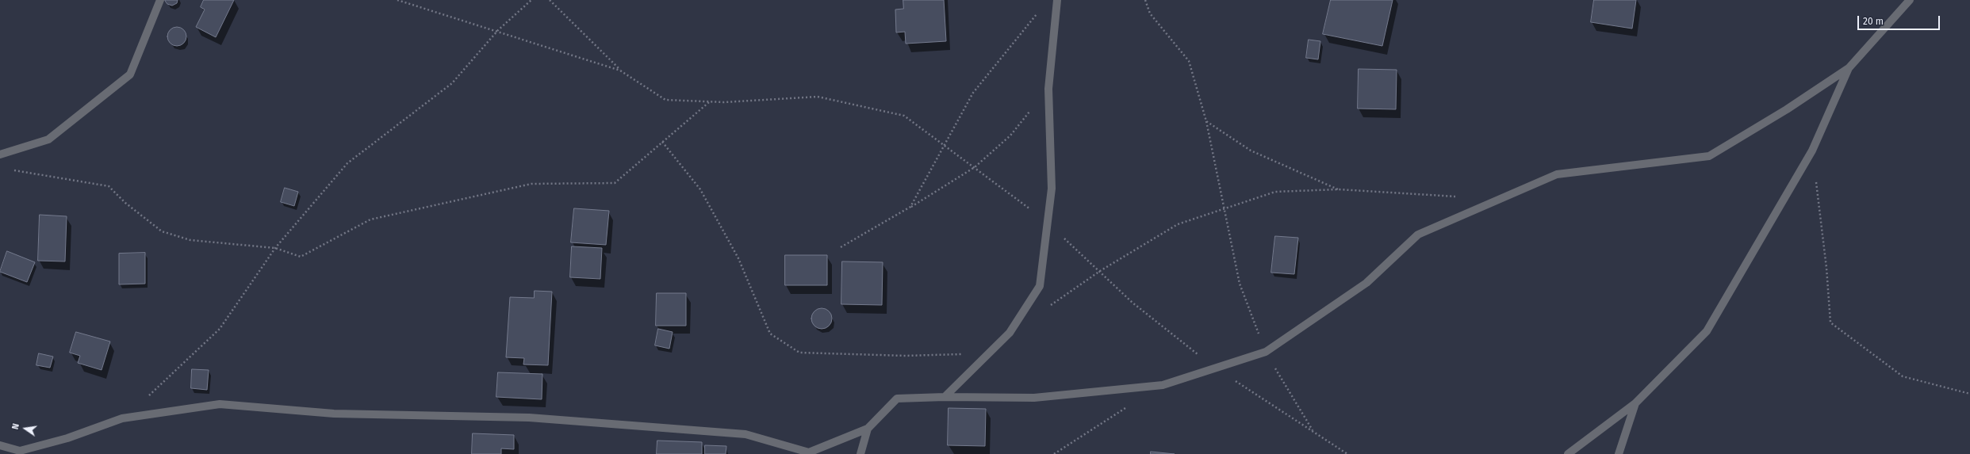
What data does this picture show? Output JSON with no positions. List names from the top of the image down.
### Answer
{
  "scale_bar": "20 m",
  "north": "left"
}
